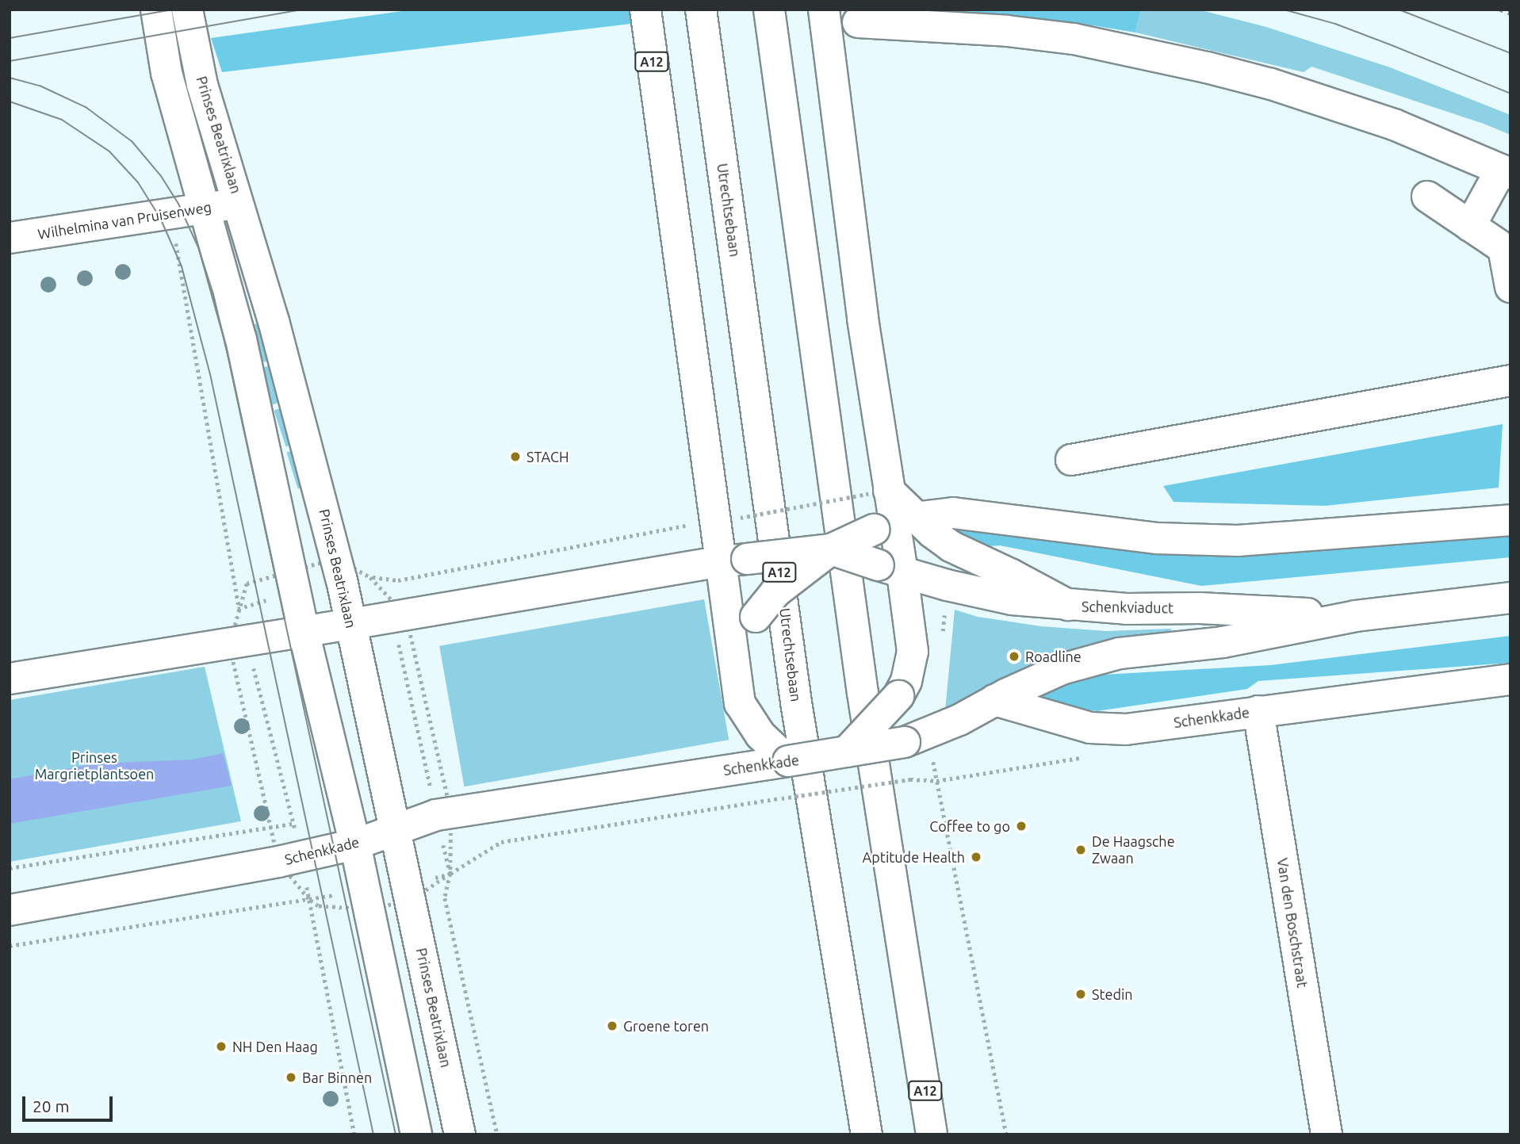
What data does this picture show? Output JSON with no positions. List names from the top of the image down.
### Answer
{
  "streets": {
    "main road": [
      "A12",
      "Prinses Beatrixlaan",
      "Utrechtsebaan",
      "Wilhelmina van Pruisenweg",
      "Schenkviaduct",
      "Schenkkade",
      "Van den Boschstraat"
    ]
  },
  "crossings": [
    ["Prinses Beatrixlaan", "Wilhelmina van Pruisenweg"],
    ["Prinses Beatrixlaan", "Schenkkade"],
    ["Schenkviaduct", "Schenkkade"],
    ["Schenkkade", "Van den Boschstraat"]
  ],
  "parks": ["Prinses Margrietplantsoen"],
  "places": [
    "STACH",
    "Roadline",
    "Coffee to go",
    "De Haagsche Zwaan",
    "Aptitude Health",
    "Stedin",
    "Groene toren",
    "NH Den Haag",
    "Bar Binnen"
  ],
  "scale_bar": "20 m"
}
